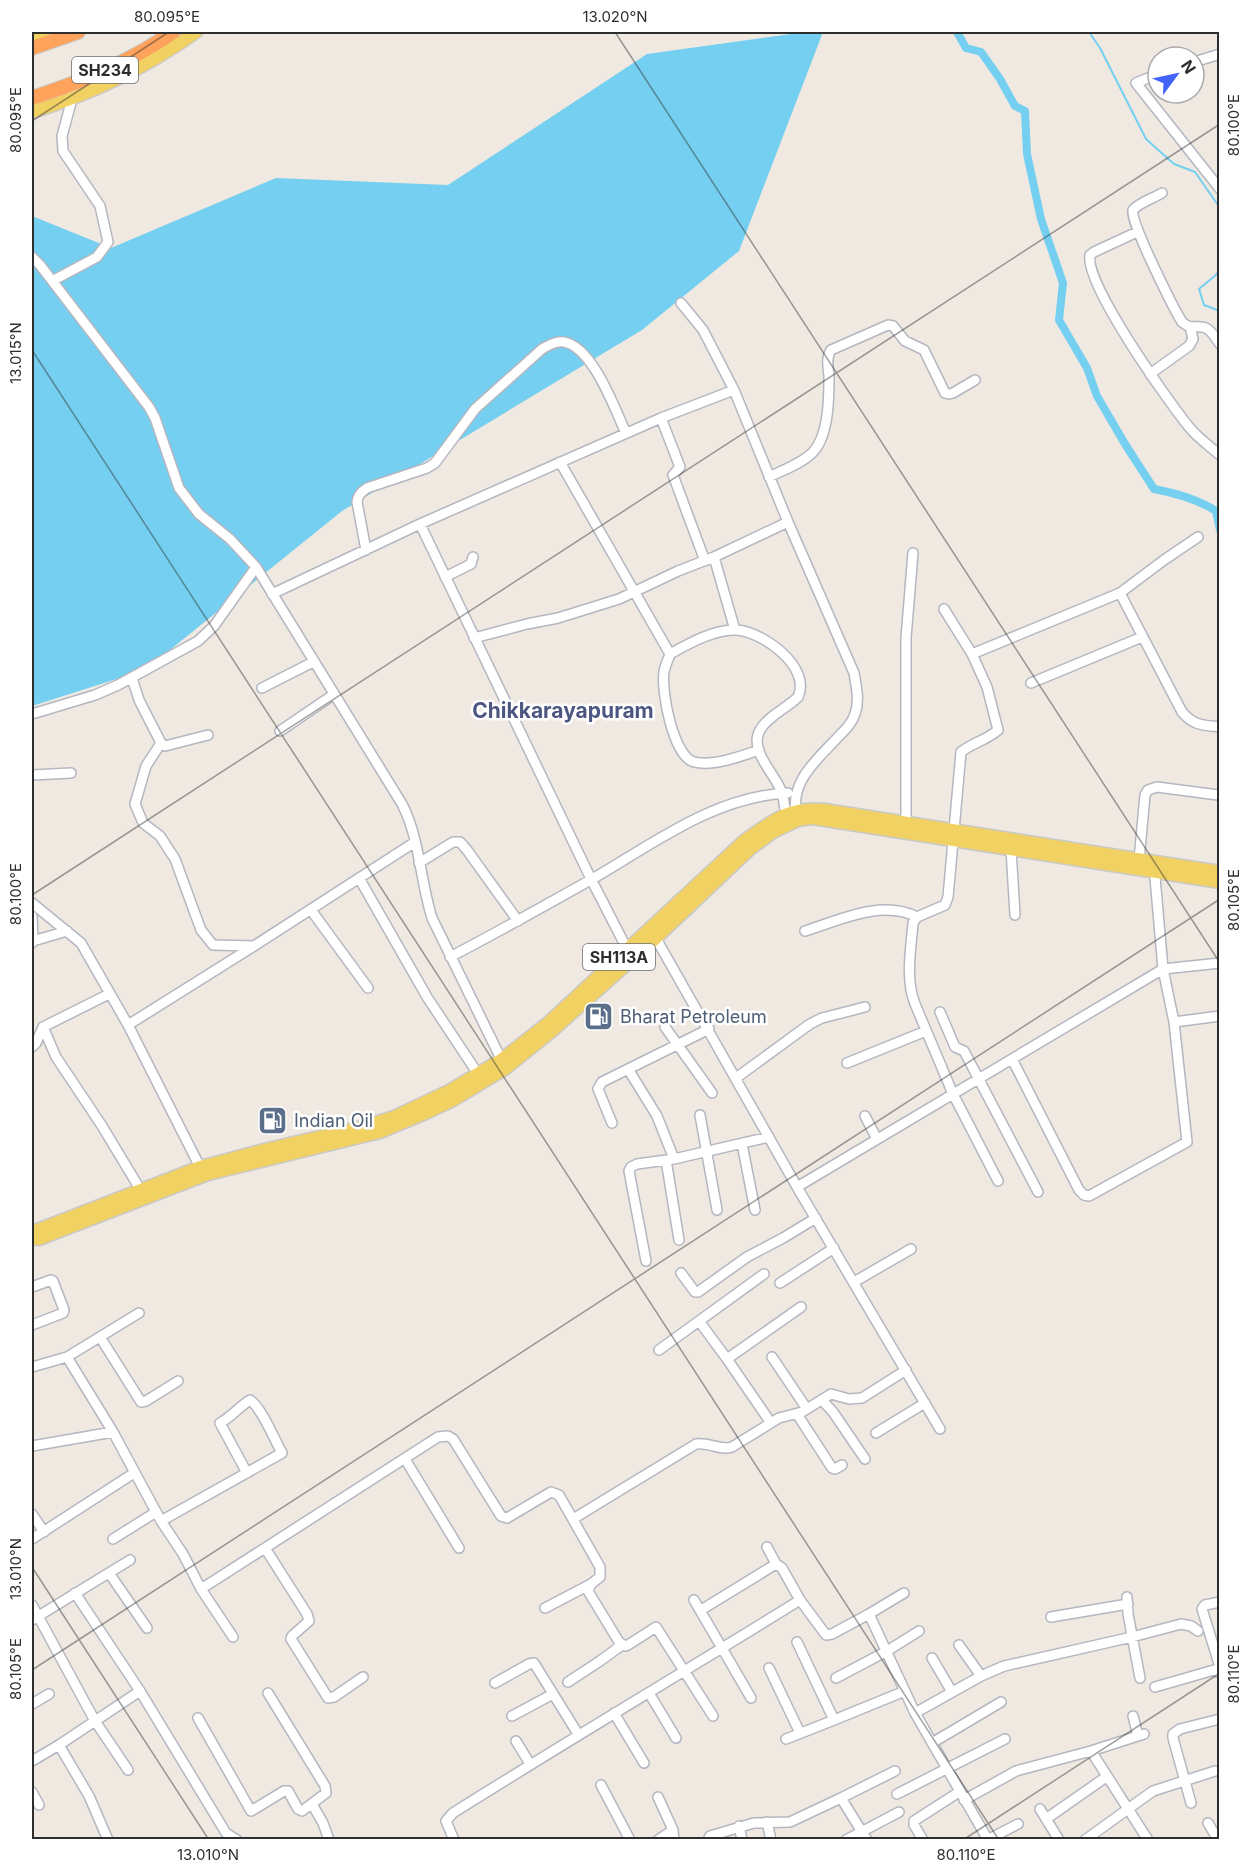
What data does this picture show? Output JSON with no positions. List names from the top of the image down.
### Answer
{
  "streets": {
    "highway": ["SH234"],
    "main road": ["SH113A"]
  },
  "districts": ["Chikkarayapuram"],
  "places": {
    "fuel station": ["Bharat Petroleum", "Indian Oil"]
  },
  "north": "top right",
  "coordinates": [
    "80.095°E",
    "13.020°N",
    "80.100°E",
    "13.015°N",
    "80.105°E",
    "13.010°N",
    "80.110°E"
  ]
}
